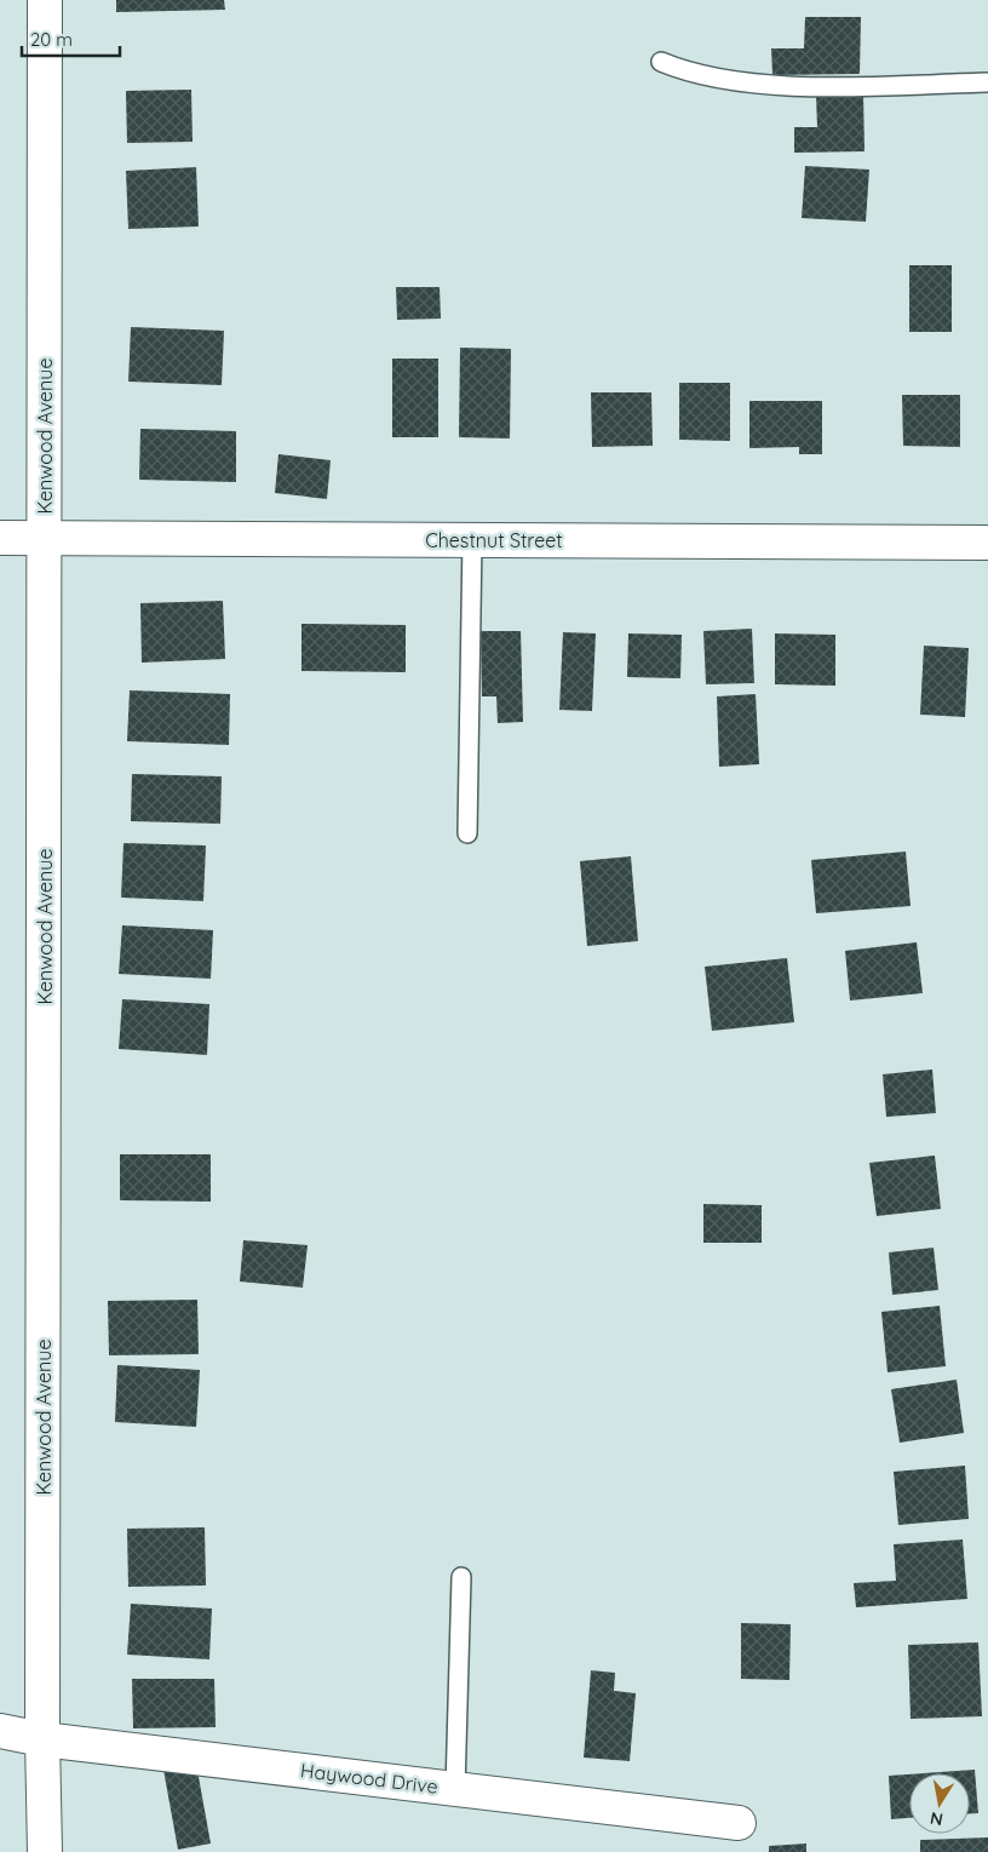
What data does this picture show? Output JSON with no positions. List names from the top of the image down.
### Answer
{
  "streets": {
    "street": ["Kenwood Avenue", "Chestnut Street", "Haywood Drive"]
  },
  "crossings": [
    ["Kenwood Avenue", "Chestnut Street"],
    ["Kenwood Avenue", "Haywood Drive"]
  ],
  "scale_bar": "20 m",
  "north": "bottom"
}
